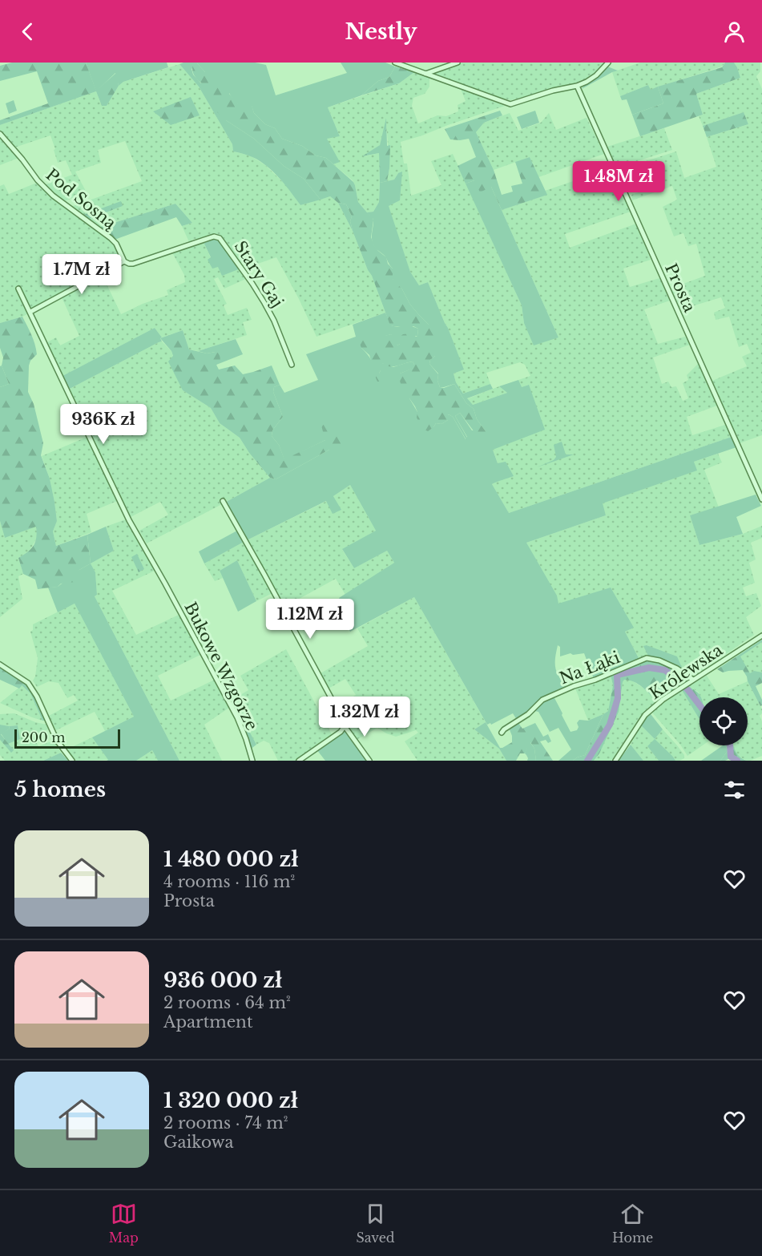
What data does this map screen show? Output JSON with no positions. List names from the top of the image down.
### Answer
{
  "streets": {
    "street": [
      "Pod Sosną",
      "Stary Gaj",
      "Prosta",
      "Bukowe Wzgórze",
      "Na Łąki",
      "Królewska"
    ]
  },
  "crossings": [
    ["Pod Sosną", "Stary Gaj"],
    ["Na Łąki", "Królewska"]
  ],
  "scale_bar": "200 m",
  "page": {
    "header": "Nestly",
    "price": [
      "1.48M zł",
      "1.7M zł",
      "936K zł",
      "1.12M zł",
      "1.32M zł"
    ],
    "scale": "200 m",
    "heading": "5 homes",
    "list": [
      {
        "name": "1 480 000 zł",
        "note": "4 rooms · 116 m² · Prosta"
      },
      {
        "name": "936 000 zł",
        "note": "2 rooms · 64 m² · Apartment"
      },
      {
        "name": "1 320 000 zł",
        "note": "2 rooms · 74 m² · Gaikowa"
      }
    ],
    "tabs": ["Map", "Saved", "Home"]
  }
}
